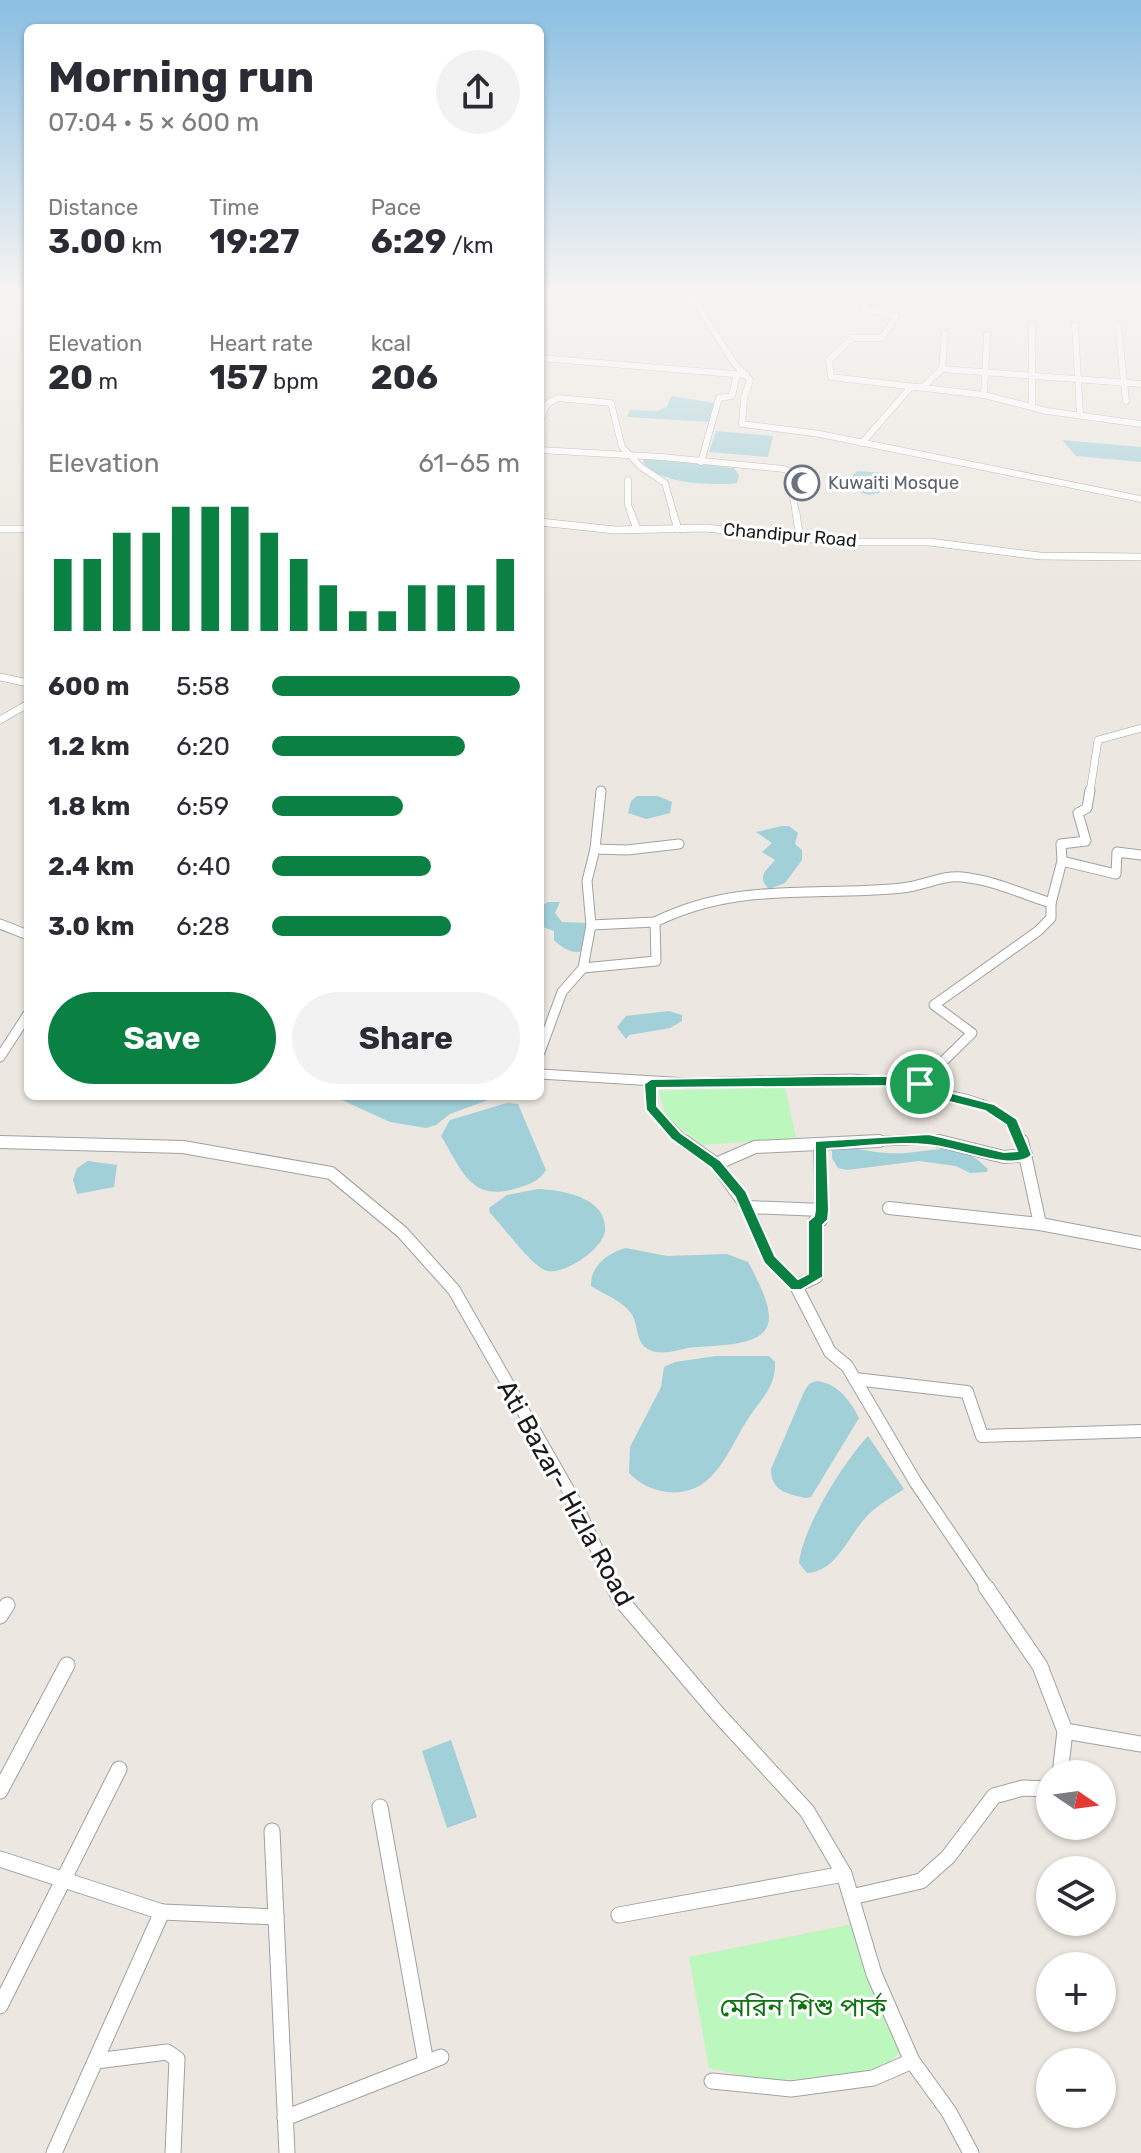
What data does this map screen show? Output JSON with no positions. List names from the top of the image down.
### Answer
{
  "streets": {
    "street": ["Chandipur Road", "Ati Bazar- Hizla Road"]
  },
  "parks": ["মেরিন শিশু পার্ক"],
  "places": {
    "mosque": ["Kuwaiti Mosque"]
  },
  "north": "right",
  "page": {
    "heading": ["Morning run", "07:04 · 5 × 600 m"],
    "stats": [
      ["Distance", "3.00 km"],
      ["Time", "19:27"],
      ["Pace", "6:29 /km"],
      ["Elevation", "20 m"],
      ["Heart rate", "157 bpm"],
      ["kcal", "206"]
    ],
    "chart": ["Elevation", "61–65 m"],
    "list": [
      {
        "name": "600 m",
        "note": "5:58"
      },
      {
        "name": "1.2 km",
        "note": "6:20"
      },
      {
        "name": "1.8 km",
        "note": "6:59"
      },
      {
        "name": "2.4 km",
        "note": "6:40"
      },
      {
        "name": "3.0 km",
        "note": "6:28"
      }
    ],
    "buttons": ["Save", "Share"],
    "map_buttons": ["+", "−"]
  }
}
